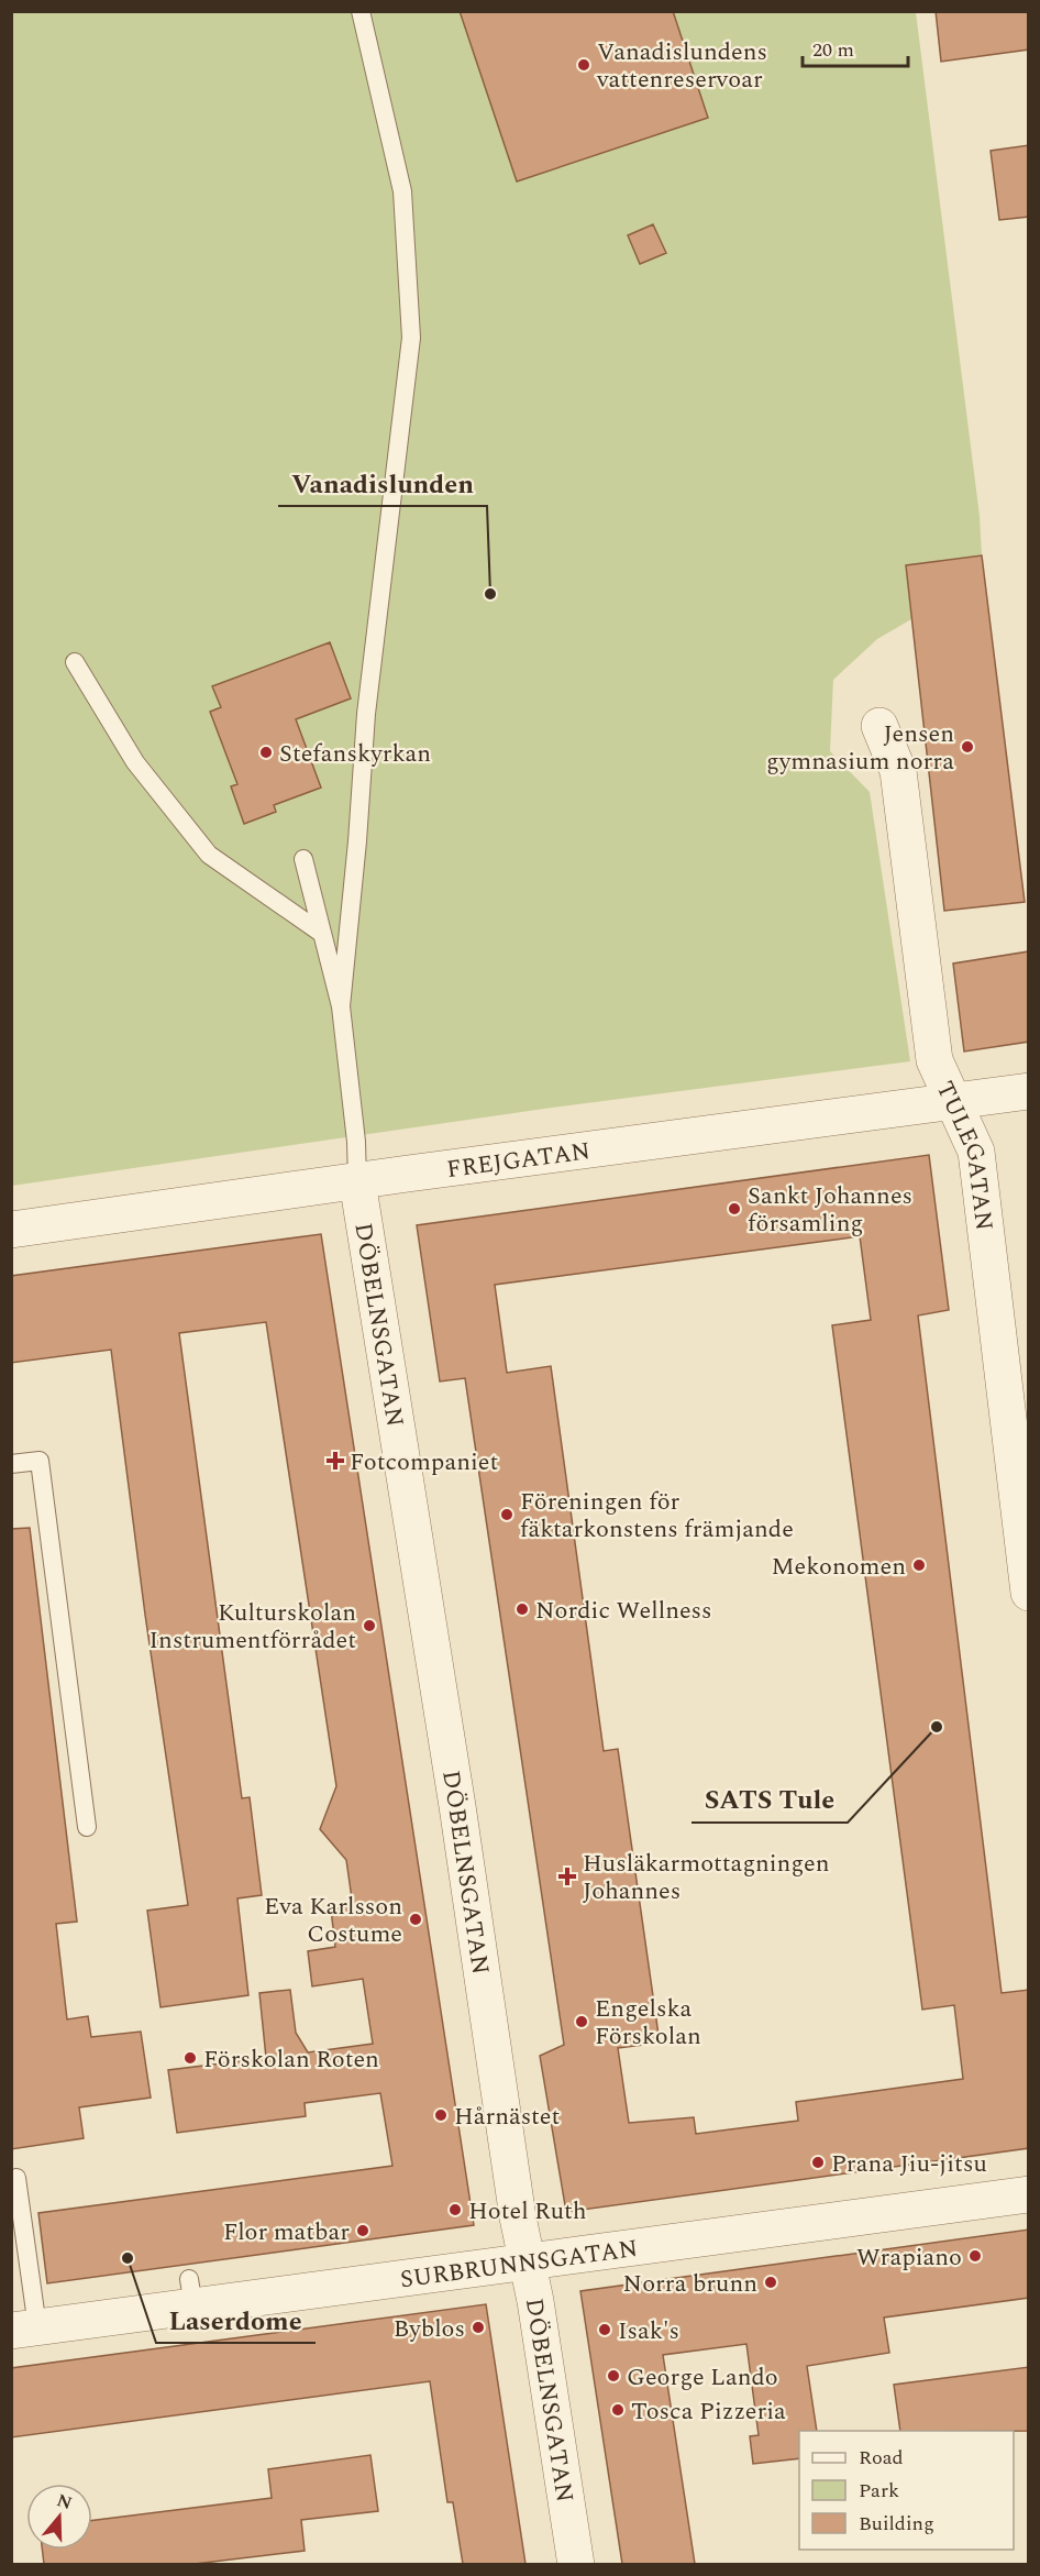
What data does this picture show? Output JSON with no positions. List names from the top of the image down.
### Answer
{
  "streets": {
    "street": [
      "TULEGATAN",
      "FREJGATAN",
      "DÖBELNSGATAN",
      "SURBRUNNSGATAN"
    ]
  },
  "crossings": [
    ["TULEGATAN", "FREJGATAN"],
    ["FREJGATAN", "DÖBELNSGATAN"],
    ["DÖBELNSGATAN", "SURBRUNNSGATAN"]
  ],
  "places": {
    "other": [
      "Vanadislundens vattenreservoar",
      "Vanadislunden",
      "Jensen gymnasium norra",
      "Stefanskyrkan",
      "Sankt Johannes församling",
      "Föreningen för fäktarkonstens främjande",
      "Mekonomen",
      "Nordic Wellness",
      "Kulturskolan Instrumentförrådet",
      "SATS Tule",
      "Eva Karlsson Costume",
      "Engelska Förskolan",
      "Förskolan Roten",
      "Hårnästet",
      "Prana Jiu-jitsu",
      "Hotel Ruth",
      "Flor matbar",
      "Wrapiano",
      "Laserdome",
      "Norra brunn",
      "Byblos",
      "Isak's",
      "George Lando",
      "Tosca Pizzeria"
    ],
    "health": ["Fotcompaniet", "Husläkarmottagningen Johannes"]
  },
  "legend": ["Road", "Park", "Building"],
  "scale_bar": "20 m",
  "north": "top"
}
